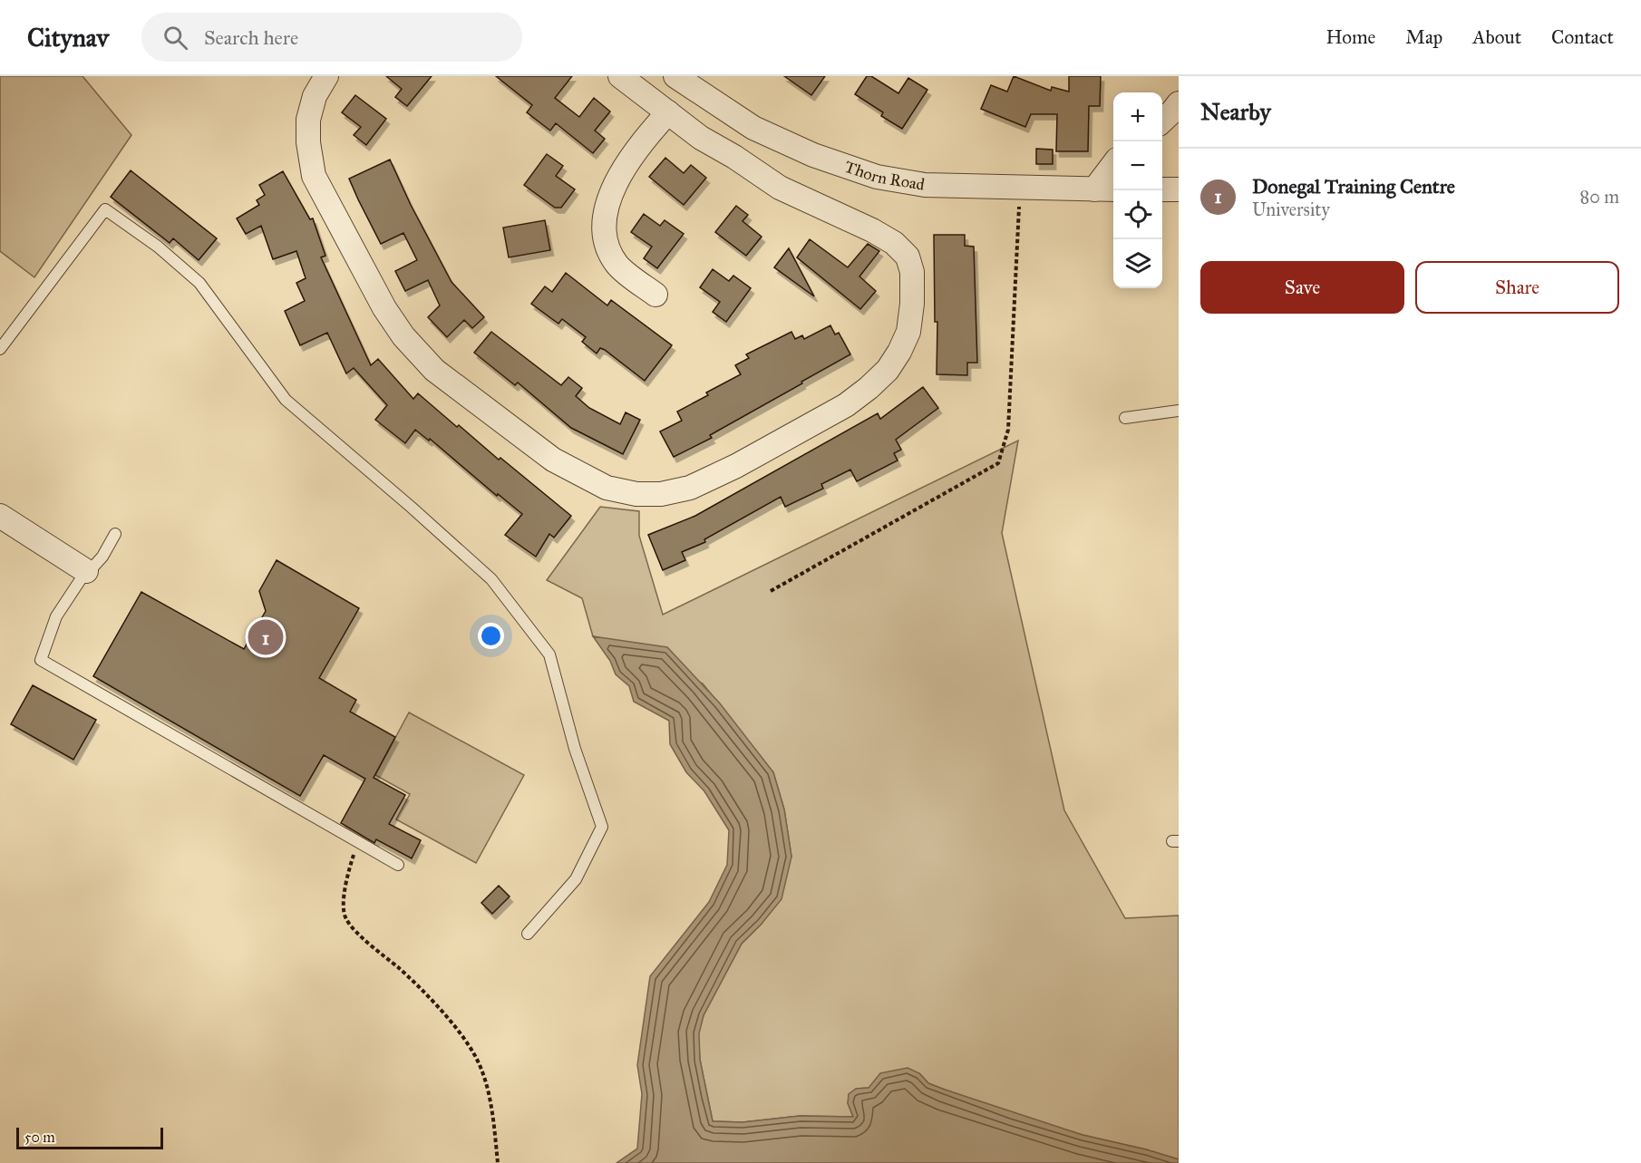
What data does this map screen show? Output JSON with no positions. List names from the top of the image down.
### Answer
{
  "streets": {
    "street": ["Thorn Road"]
  },
  "scale_bar": "50 m",
  "page": {
    "header": "Citynav",
    "search": "Search here",
    "nav": [
      "Home",
      "Map",
      "About",
      "Contact"
    ],
    "heading": "Nearby",
    "map_buttons": ["+", "−"],
    "list": [
      {
        "mark": "1",
        "name": "Donegal Training Centre",
        "note": "University",
        "value": "80 m"
      }
    ],
    "buttons": ["Save", "Share"],
    "pins": "1",
    "scale": "50 m"
  }
}
